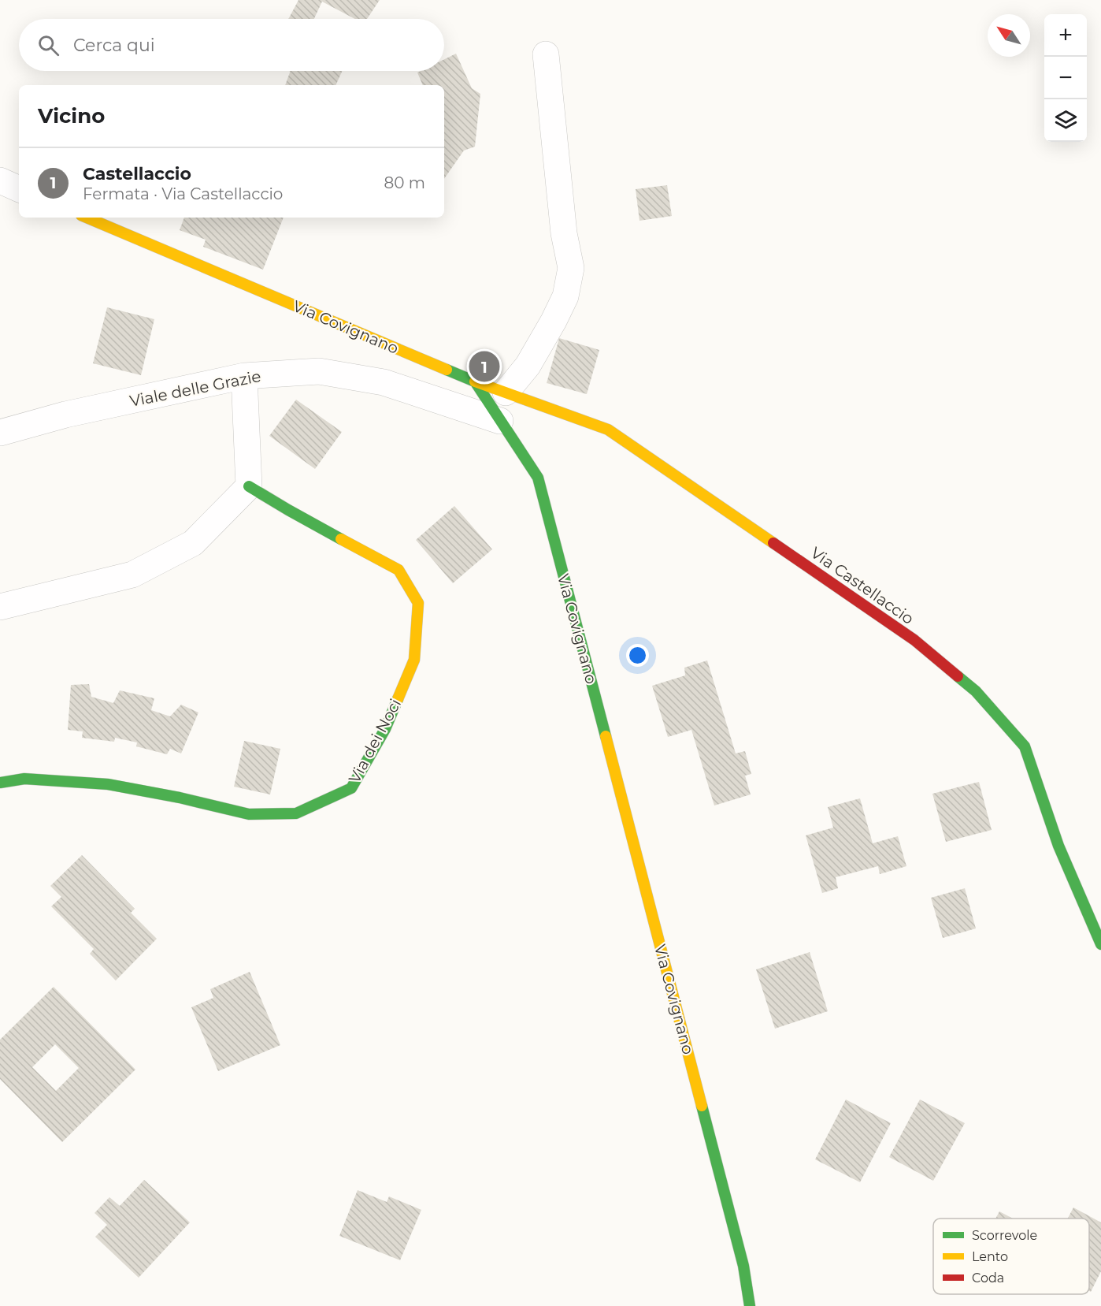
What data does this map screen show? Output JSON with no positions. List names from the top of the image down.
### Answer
{
  "streets": {
    "street": [
      "Via Covignano",
      "Viale delle Grazie",
      "Via Castellaccio",
      "Via dei Noci"
    ]
  },
  "crossings": [
    ["Via Covignano", "Viale delle Grazie"],
    ["Via Covignano", "Via Castellaccio"]
  ],
  "legend": ["Scorrevole", "Lento", "Coda"],
  "north": "top left",
  "page": {
    "map_buttons": ["+", "−"],
    "search": "Cerca qui",
    "heading": "Vicino",
    "list": [
      {
        "mark": "1",
        "name": "Castellaccio",
        "note": "Fermata · Via Castellaccio",
        "value": "80 m"
      }
    ],
    "pins": "1"
  }
}
